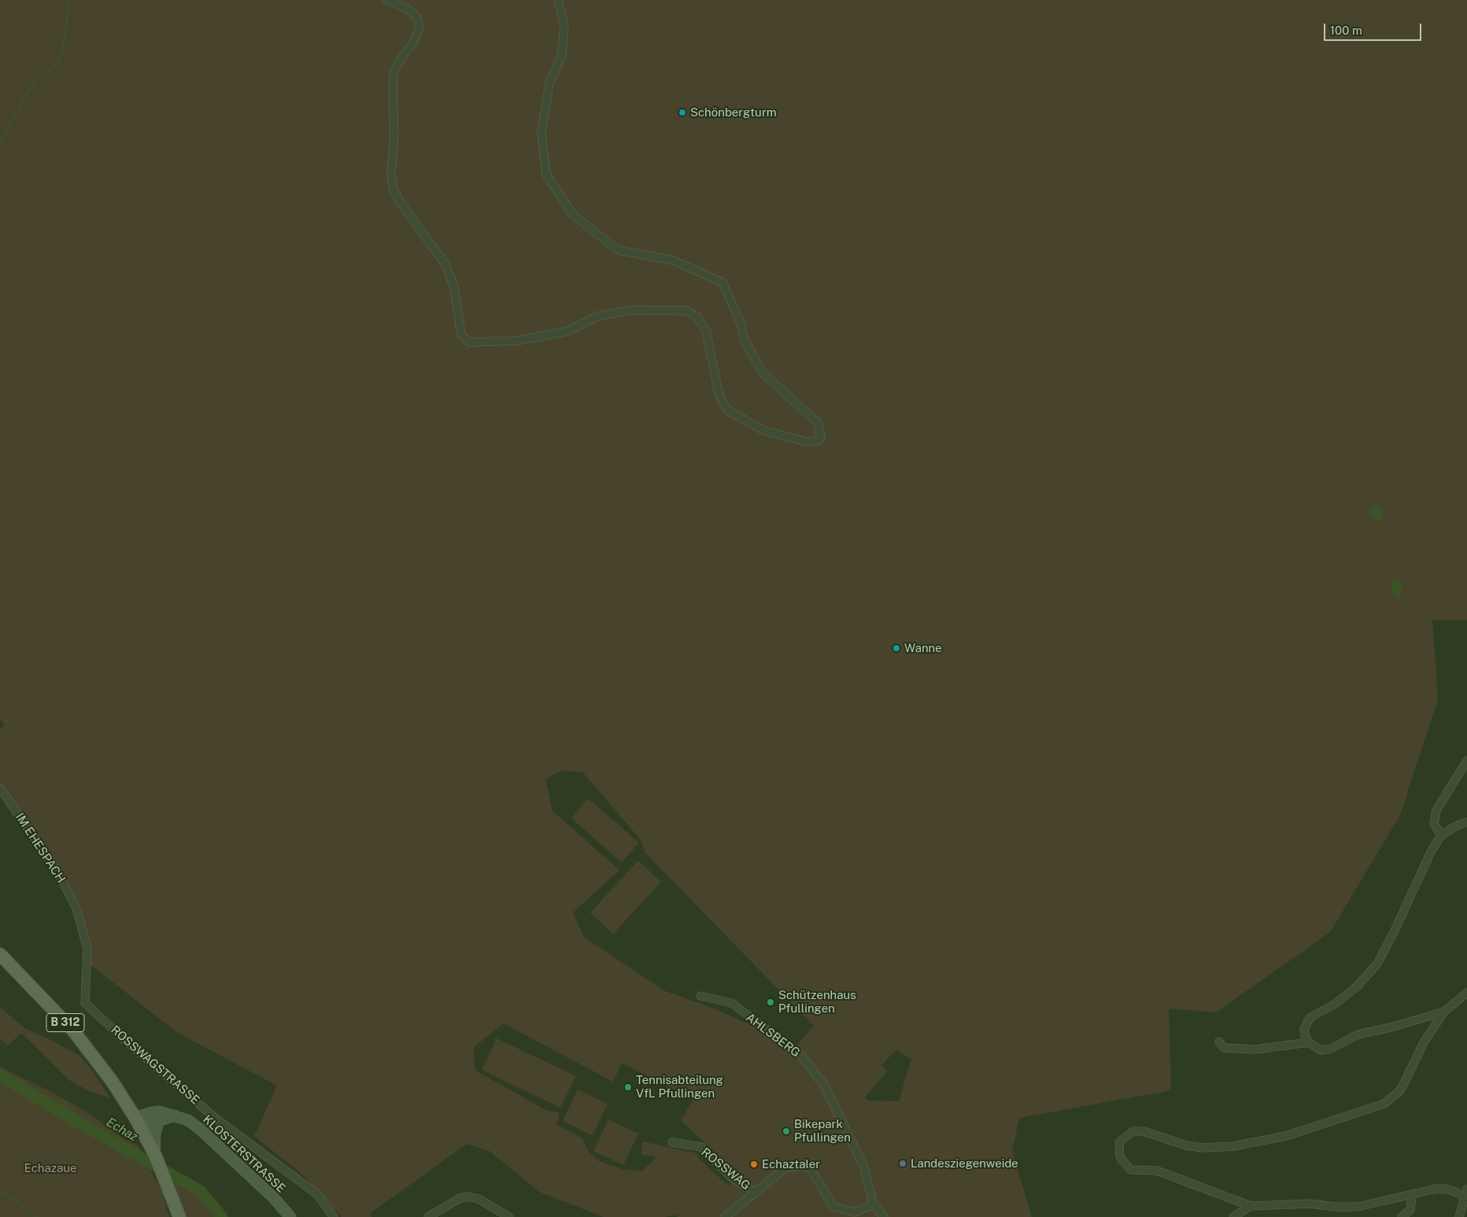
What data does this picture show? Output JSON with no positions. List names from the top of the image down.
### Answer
{
  "streets": {
    "main road": ["B 312", "KLOSTERSTRASSE"],
    "street": [
      "IM EHESPACH",
      "AHLSBERG",
      "ROSSWAGSTRASSE",
      "ROSSWAG"
    ]
  },
  "crossings": [
    ["IM EHESPACH", "ROSSWAGSTRASSE"],
    ["B 312", "KLOSTERSTRASSE"]
  ],
  "water": ["Echaz"],
  "parks": ["Echazaue"],
  "places": [
    "Schönbergturm",
    "Wanne",
    "Schützenhaus Pfullingen",
    "Tennisabteilung VfL Pfullingen",
    "Bikepark Pfullingen",
    "Landesziegenweide",
    "Echaztaler"
  ],
  "scale_bar": "100 m"
}
